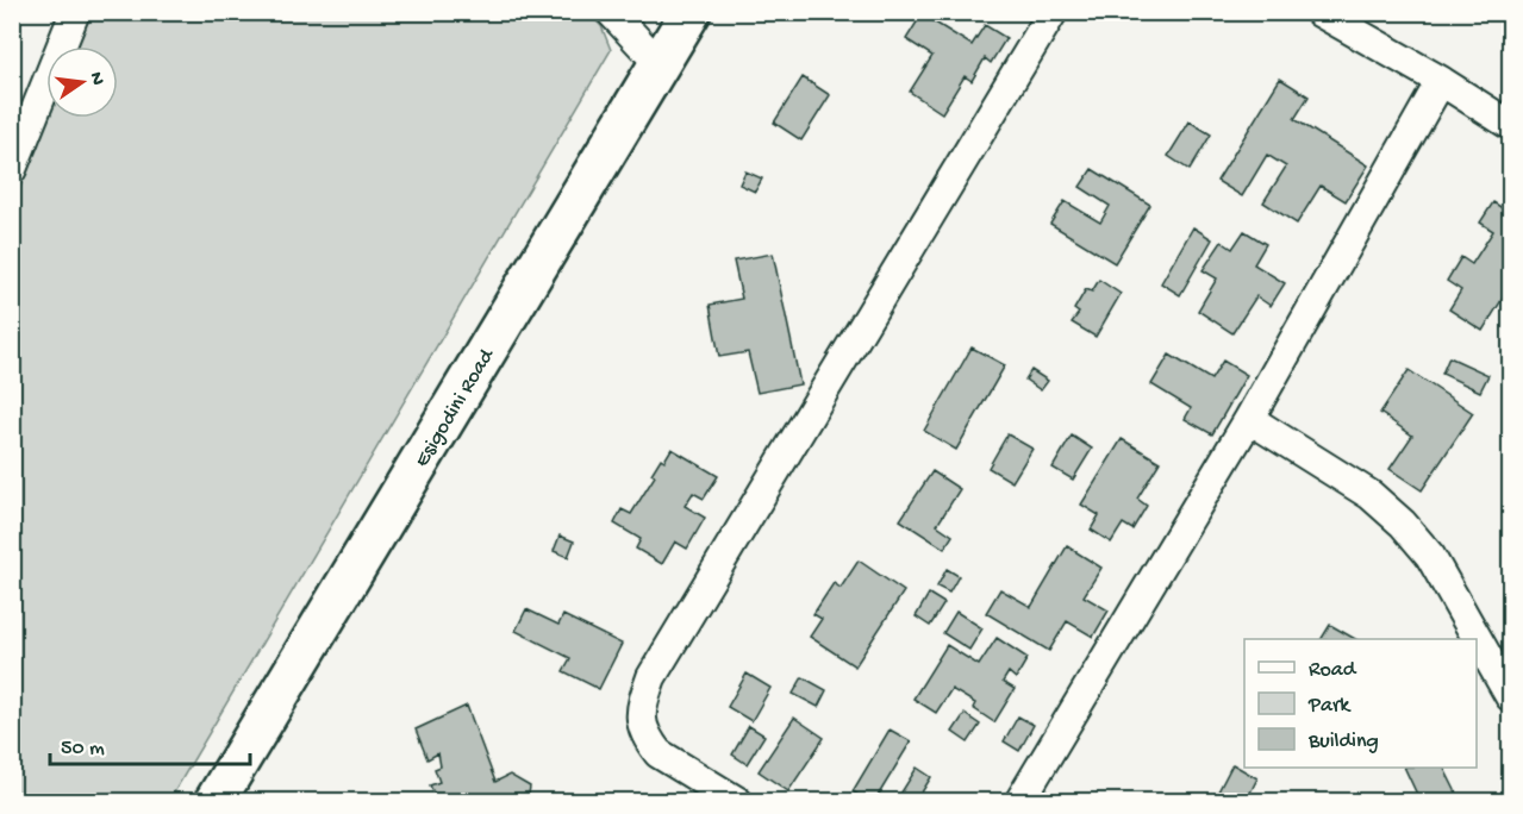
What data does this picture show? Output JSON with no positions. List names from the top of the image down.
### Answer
{
  "streets": {
    "main road": ["Esigodini Road"]
  },
  "legend": ["Road", "Park", "Building"],
  "scale_bar": "50 m",
  "north": "right"
}
